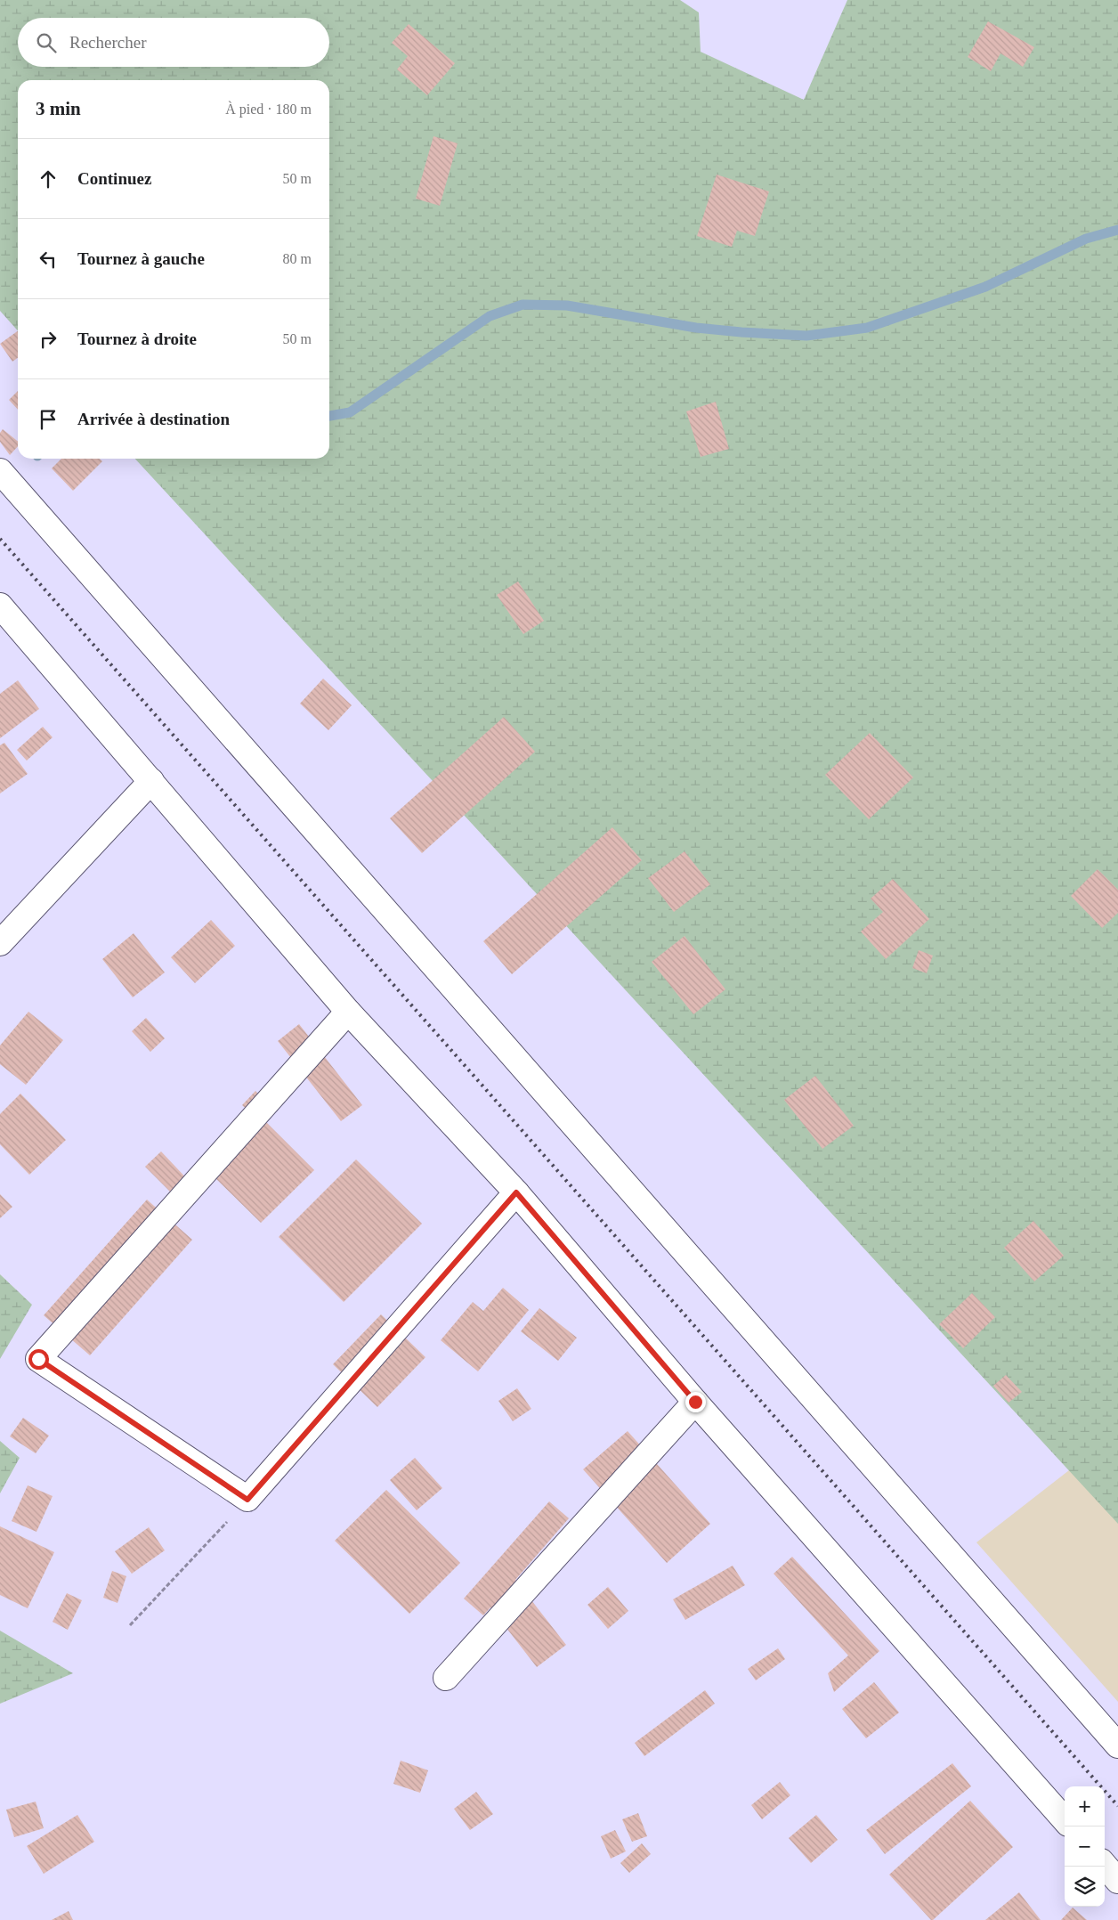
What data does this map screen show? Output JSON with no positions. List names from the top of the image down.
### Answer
{
  "page": {
    "search": "Rechercher",
    "heading": ["3 min", "À pied · 180 m"],
    "list": [
      ["Continuez", "50 m"],
      ["Tournez à gauche", "80 m"],
      ["Tournez à droite", "50 m"],
      "Arrivée à destination"
    ],
    "map_buttons": ["+", "−"]
  }
}
